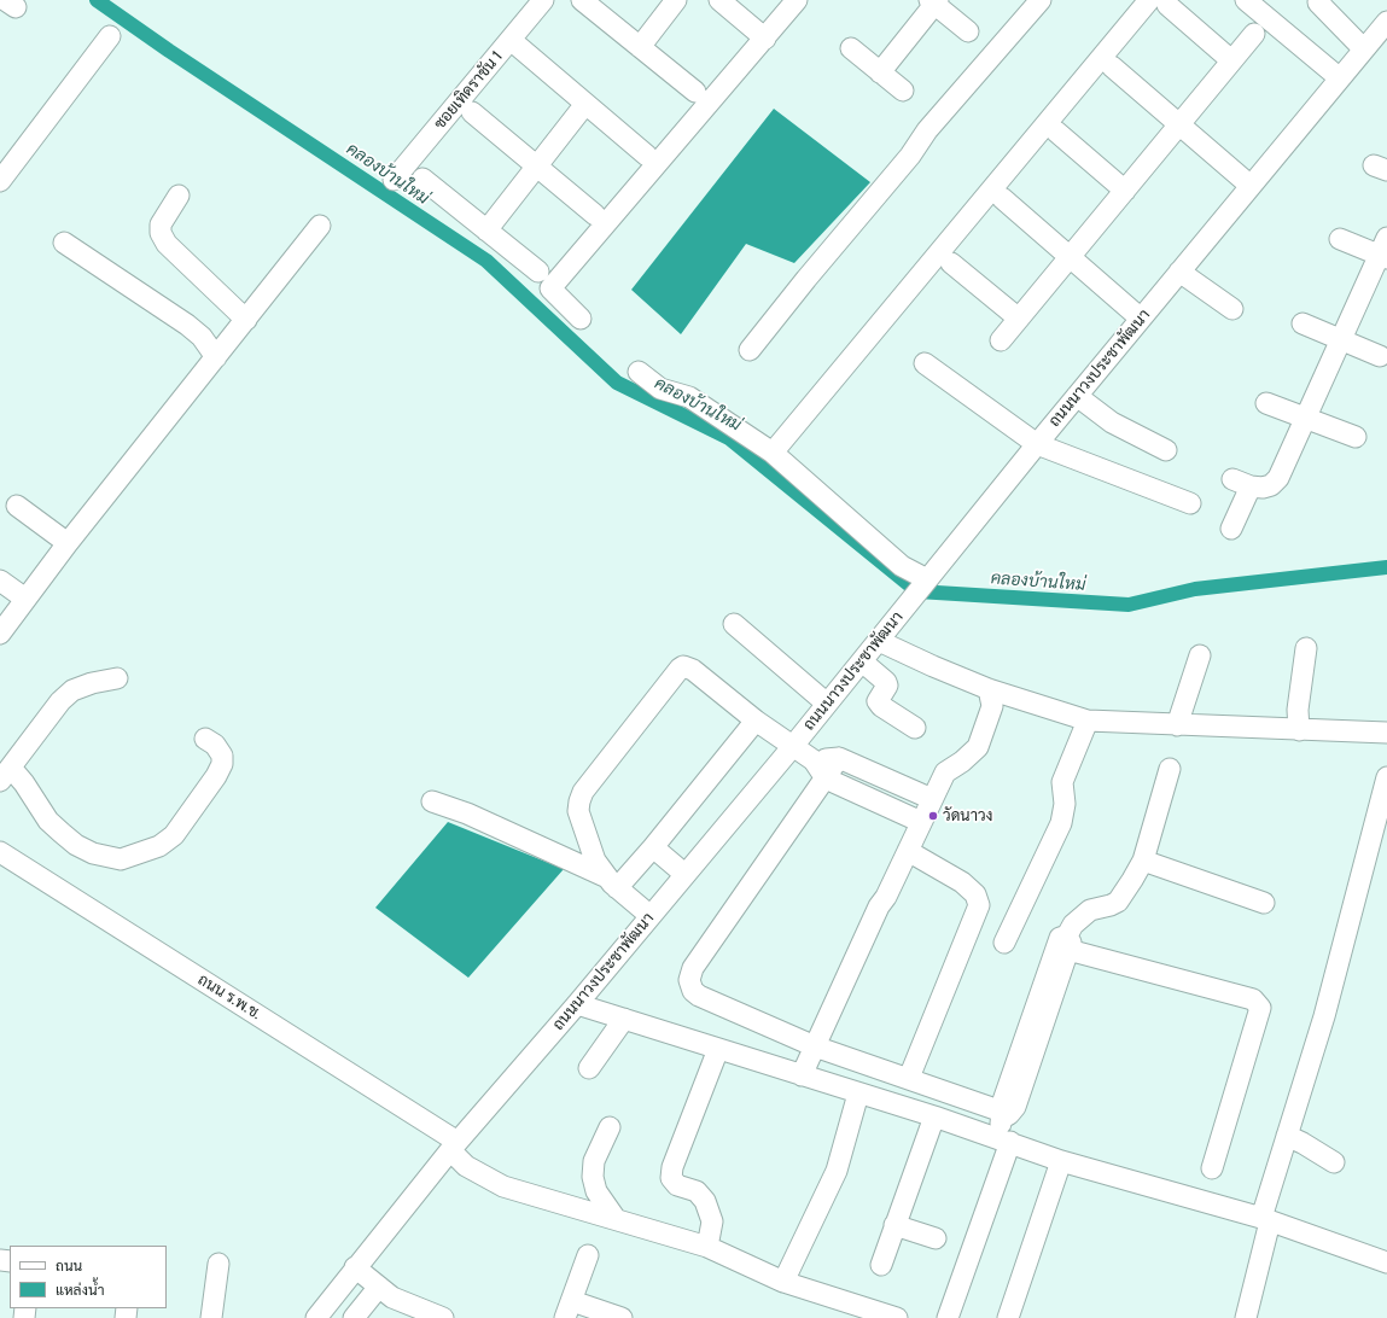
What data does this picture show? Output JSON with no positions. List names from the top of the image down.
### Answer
{
  "streets": {
    "street": ["ซอยเทิดราชัน 1", "ถนนนาวงประชาพัฒนา", "ถนน ร.พ.ช."]
  },
  "crossings": [
    ["ถนนนาวงประชาพัฒนา", "ถนน ร.พ.ช."]
  ],
  "water": ["คลองบ้านใหม่"],
  "places": ["วัดนาวง"],
  "legend": ["ถนน", "แหล่งน้ำ"]
}
